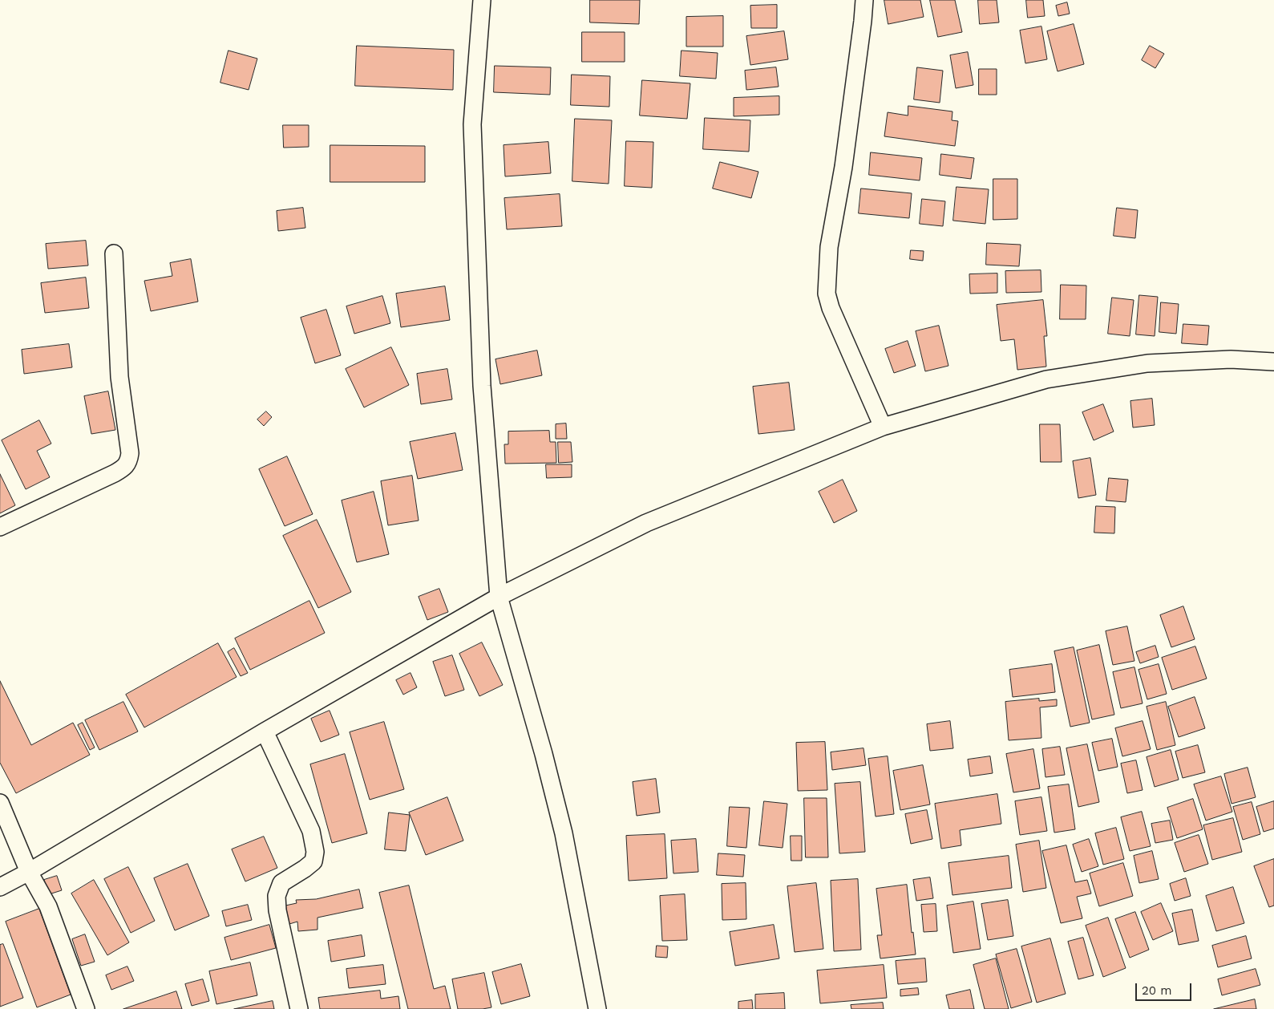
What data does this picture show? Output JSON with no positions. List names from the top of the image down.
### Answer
{
  "scale_bar": "20 m"
}
